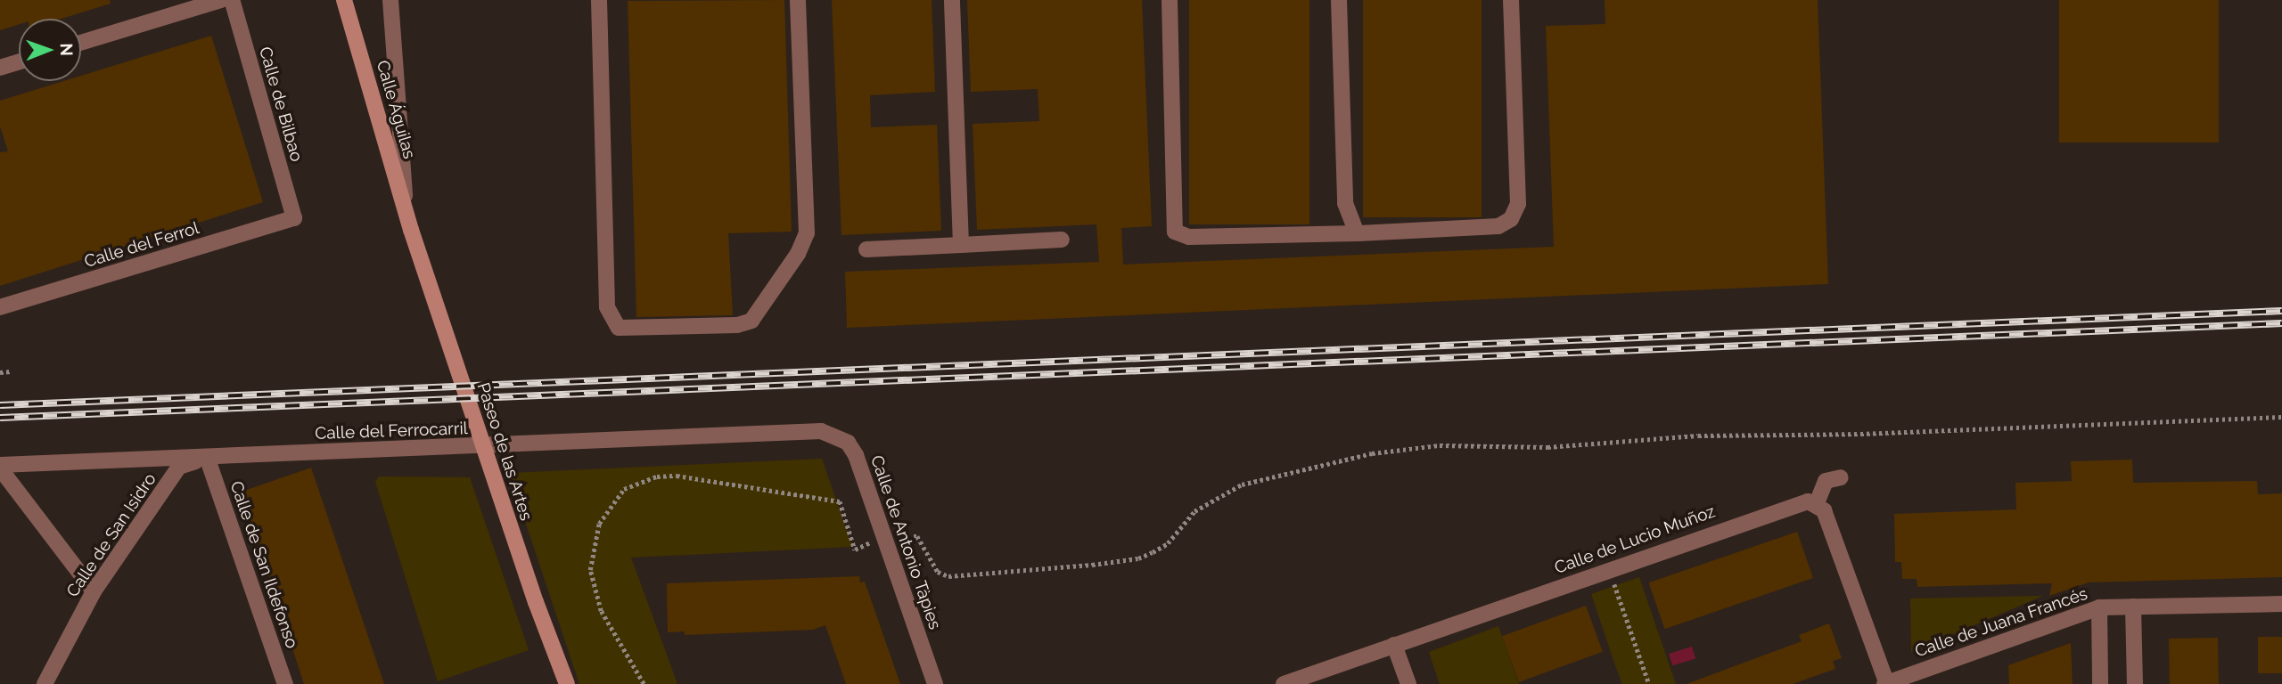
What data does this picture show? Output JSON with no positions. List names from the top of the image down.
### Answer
{
  "streets": {
    "main road": ["Calle Águilas", "Paseo de las Artes"],
    "street": [
      "Calle de Bilbao",
      "Calle del Ferrol",
      "Calle del Ferrocarril",
      "Calle de San Isidro",
      "Calle de Lucio Muñoz",
      "Calle de Antonio Tàpies",
      "Calle de San Ildefonso",
      "Calle de Juana Francés"
    ]
  },
  "crossings": [
    ["Calle de Bilbao", "Calle del Ferrol"],
    ["Calle Águilas", "Paseo de las Artes"],
    ["Calle del Ferrocarril", "Calle de San Isidro"],
    ["Calle del Ferrocarril", "Calle de Antonio Tàpies"],
    ["Calle del Ferrocarril", "Calle de San Ildefonso"],
    ["Calle de San Isidro", "Calle de San Ildefonso"]
  ],
  "north": "right"
}
